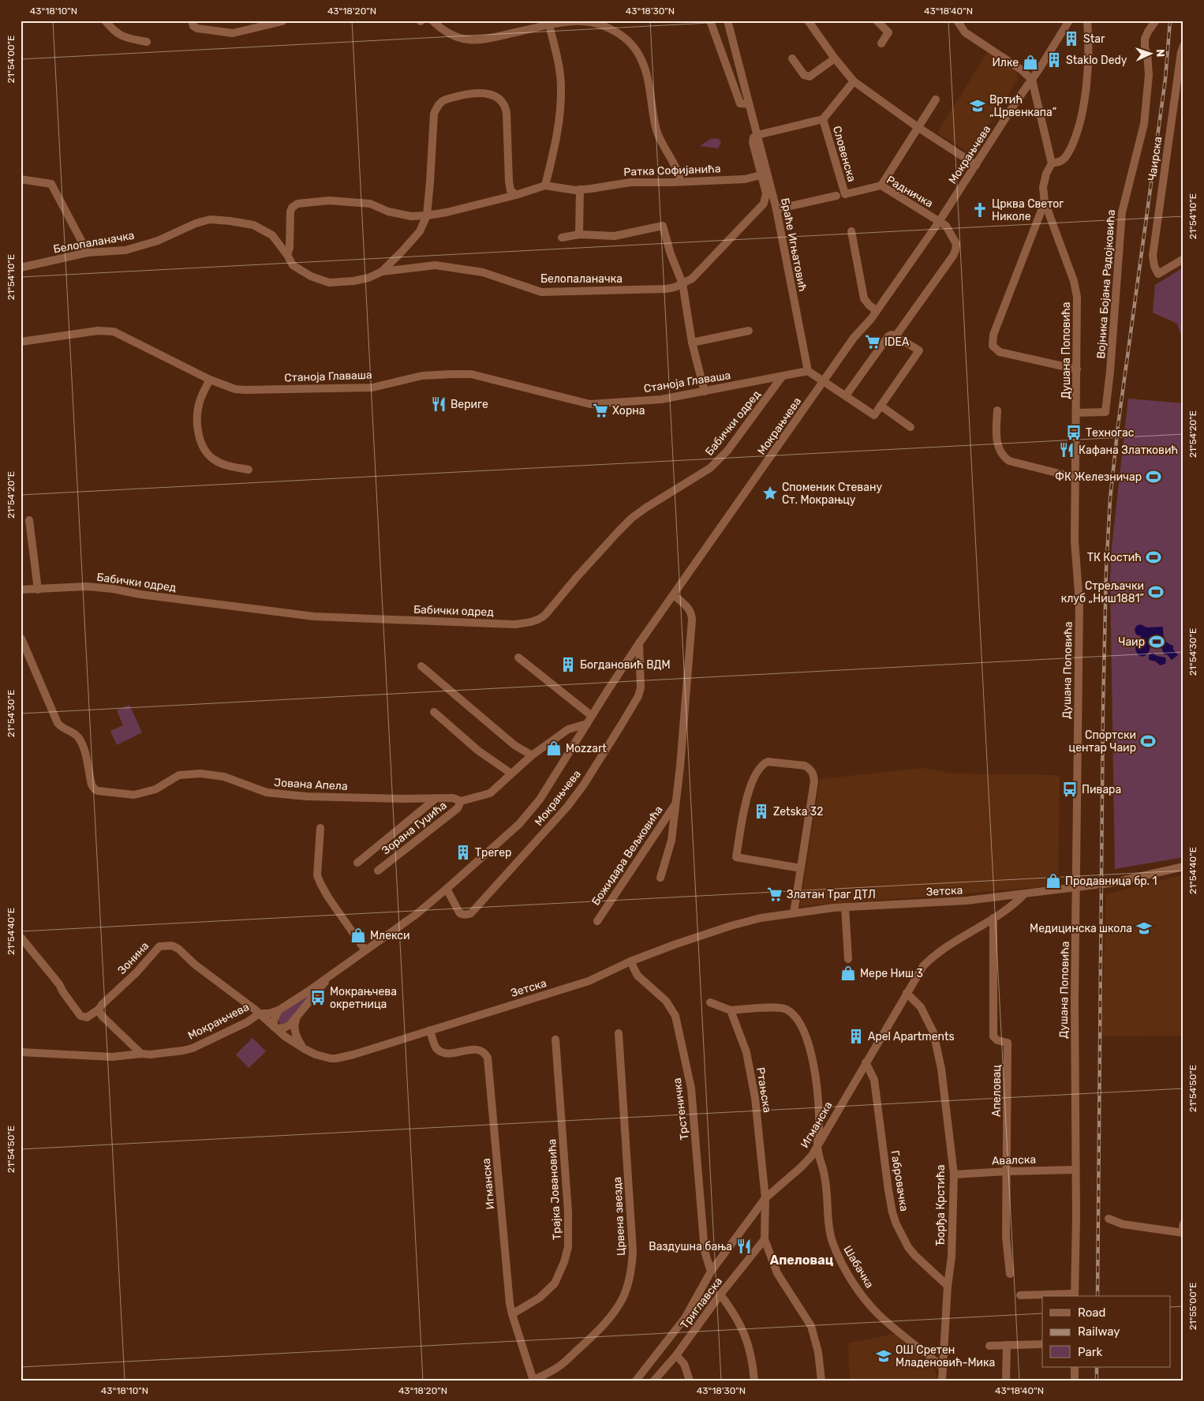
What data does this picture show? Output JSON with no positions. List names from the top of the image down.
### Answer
{
  "streets": {
    "street": [
      "Словенска",
      "Мокрањчева",
      "Чаирска",
      "Ратка Софијанића",
      "Радничка",
      "Белопаланачка",
      "Браће Игњатовић",
      "Војника Бојана Радојковића",
      "Душана Поповића",
      "Станоја Главаша",
      "Бабички одред",
      "Јована Апела",
      "Зорана Гуџића",
      "Божидара Вељковића",
      "Зетска",
      "Зонина",
      "Ртањска",
      "Апеловац",
      "Трстеничка",
      "Игманска",
      "Авалска",
      "Габровачка",
      "Трајка Јовановића",
      "Ђорђа Крстића",
      "Црвена звезда",
      "Шабачка",
      "Триглавска"
    ]
  },
  "crossings": [
    ["Словенска", "Радничка"],
    ["Словенска", "Белопаланачка"],
    ["Словенска", "Браће Игњатовић"],
    ["Мокрањчева", "Радничка"],
    ["Мокрањчева", "Јована Апела"],
    ["Мокрањчева", "Божидара Вељковића"],
    ["Мокрањчева", "Зетска"],
    ["Мокрањчева", "Зонина"],
    ["Ратка Софијанића", "Белопаланачка"],
    ["Белопаланачка", "Браће Игњатовић"],
    ["Браће Игњатовић", "Станоја Главаша"],
    ["Војника Бојана Радојковића", "Душана Поповића"],
    ["Душана Поповића", "Зетска"],
    ["Душана Поповића", "Авалска"],
    ["Станоја Главаша", "Бабички одред"],
    ["Јована Апела", "Зорана Гуџића"],
    ["Зетска", "Зонина"],
    ["Зетска", "Трстеничка"],
    ["Зетска", "Игманска"],
    ["Ртањска", "Игманска"],
    ["Ртањска", "Триглавска"],
    ["Апеловац", "Игманска"],
    ["Апеловац", "Авалска"],
    ["Трстеничка", "Игманска"],
    ["Игманска", "Габровачка"],
    ["Игманска", "Трајка Јовановића"],
    ["Игманска", "Ђорђа Крстића"],
    ["Игманска", "Црвена звезда"],
    ["Игманска", "Шабачка"],
    ["Авалска", "Ђорђа Крстића"],
    ["Габровачка", "Ђорђа Крстића"],
    ["Ђорђа Крстића", "Шабачка"]
  ],
  "districts": ["Апеловац"],
  "places": {
    "building": [
      "Star",
      "Staklo Dedy",
      "Богдановић ВДМ",
      "Zetska 32",
      "Трегер",
      "Apel Apartments"
    ],
    "shop": [
      "Илке",
      "Mozzart",
      "Продавница бр. 1",
      "Млекси",
      "Мере Ниш 3"
    ],
    "school or university": ["Вртић „Црвенкапа”", "Медицинска школа", "ОШ Сретен Младеновић-Мика"],
    "church": ["Црква Светог Николе"],
    "supermarket": ["IDEA", "Хорна", "Златан Траг ДТЛ"],
    "restaurant": ["Вериге", "Кафана Златковић", "Ваздушна бања"],
    "bus stop": ["Техногас", "Пивара", "Мокрањчева окретница"],
    "sports": [
      "ФК Железничар",
      "ТК Костић",
      "Стрељачки клуб „Ниш1881”",
      "Чаир",
      "Спортски центар Чаир"
    ],
    "place": ["Споменик Стевану Ст. Мокрањцу"]
  },
  "legend": ["Road", "Railway", "Park"],
  "north": "right",
  "coordinates": [
    "43°18'10\"N",
    "43°18'20\"N",
    "43°18'30\"N",
    "43°18'40\"N",
    "21°54'00\"E",
    "21°54'10\"E",
    "21°54'20\"E",
    "21°54'30\"E",
    "21°54'40\"E",
    "21°54'50\"E",
    "21°55'00\"E"
  ]
}
